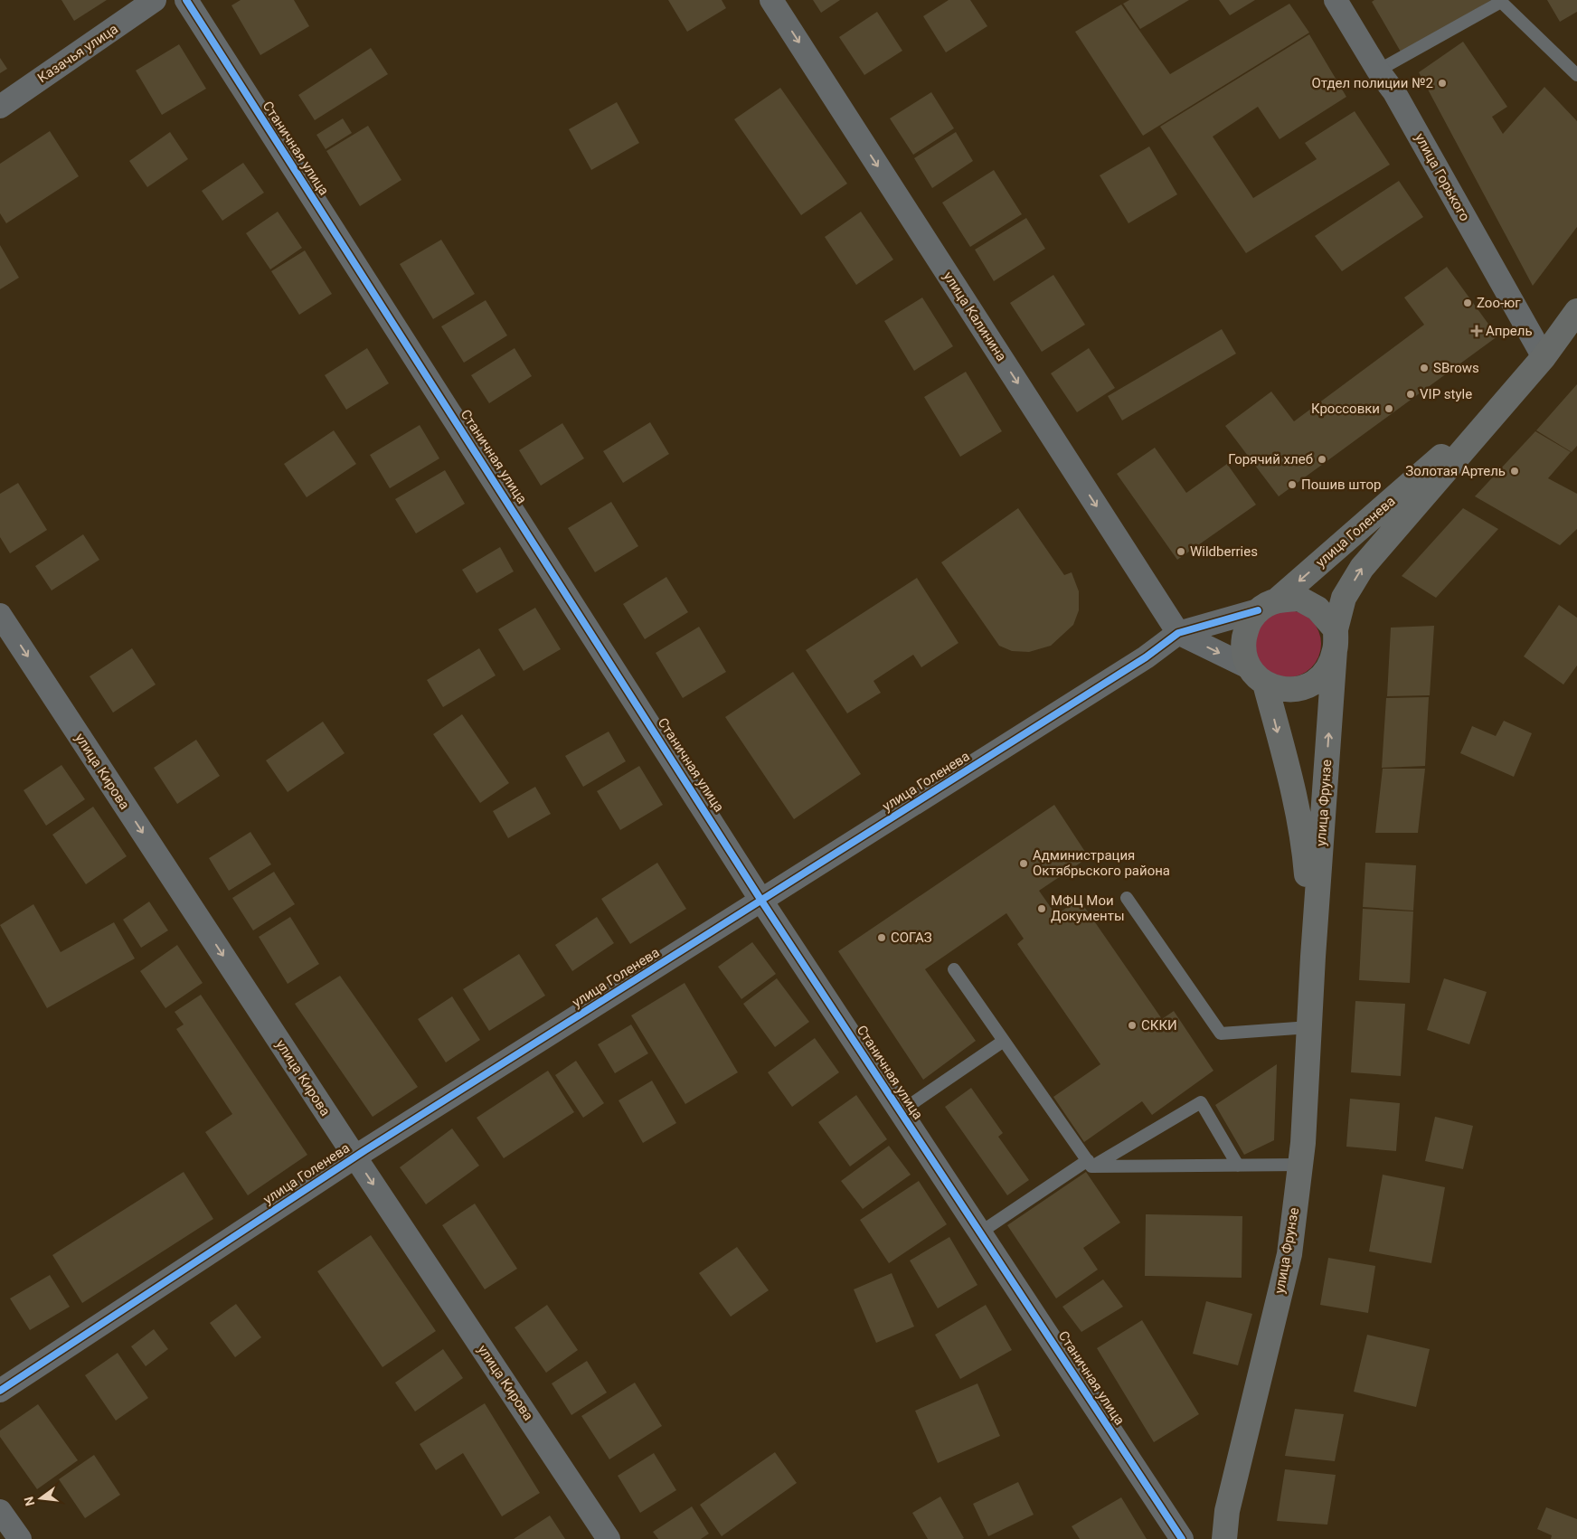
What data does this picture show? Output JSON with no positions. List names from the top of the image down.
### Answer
{
  "streets": {
    "main road": ["улица Голенева", "улица Фрунзе"],
    "street": [
      "Казачья улица",
      "Станичная улица",
      "улица Горького",
      "улица Калинина",
      "улица Кирова"
    ]
  },
  "crossings": [
    ["Станичная улица", "улица Голенева"],
    ["улица Горького", "улица Голенева"],
    ["улица Калинина", "улица Голенева"],
    ["улица Голенева", "улица Кирова"],
    ["улица Голенева", "улица Фрунзе"]
  ],
  "one_way": ["улица Калинина", "улица Кирова"],
  "places": {
    "other": [
      "Отдел полиции №2",
      "Zoo-юг",
      "SBrows",
      "VIP style",
      "Кроссовки",
      "Горячий хлеб",
      "Золотая Артель",
      "Пошив штор",
      "Wildberries",
      "Администрация Октябрьского района",
      "МФЦ Мои Документы",
      "СОГАЗ",
      "СККИ"
    ],
    "health": ["Апрель"]
  },
  "north": "left"
}
